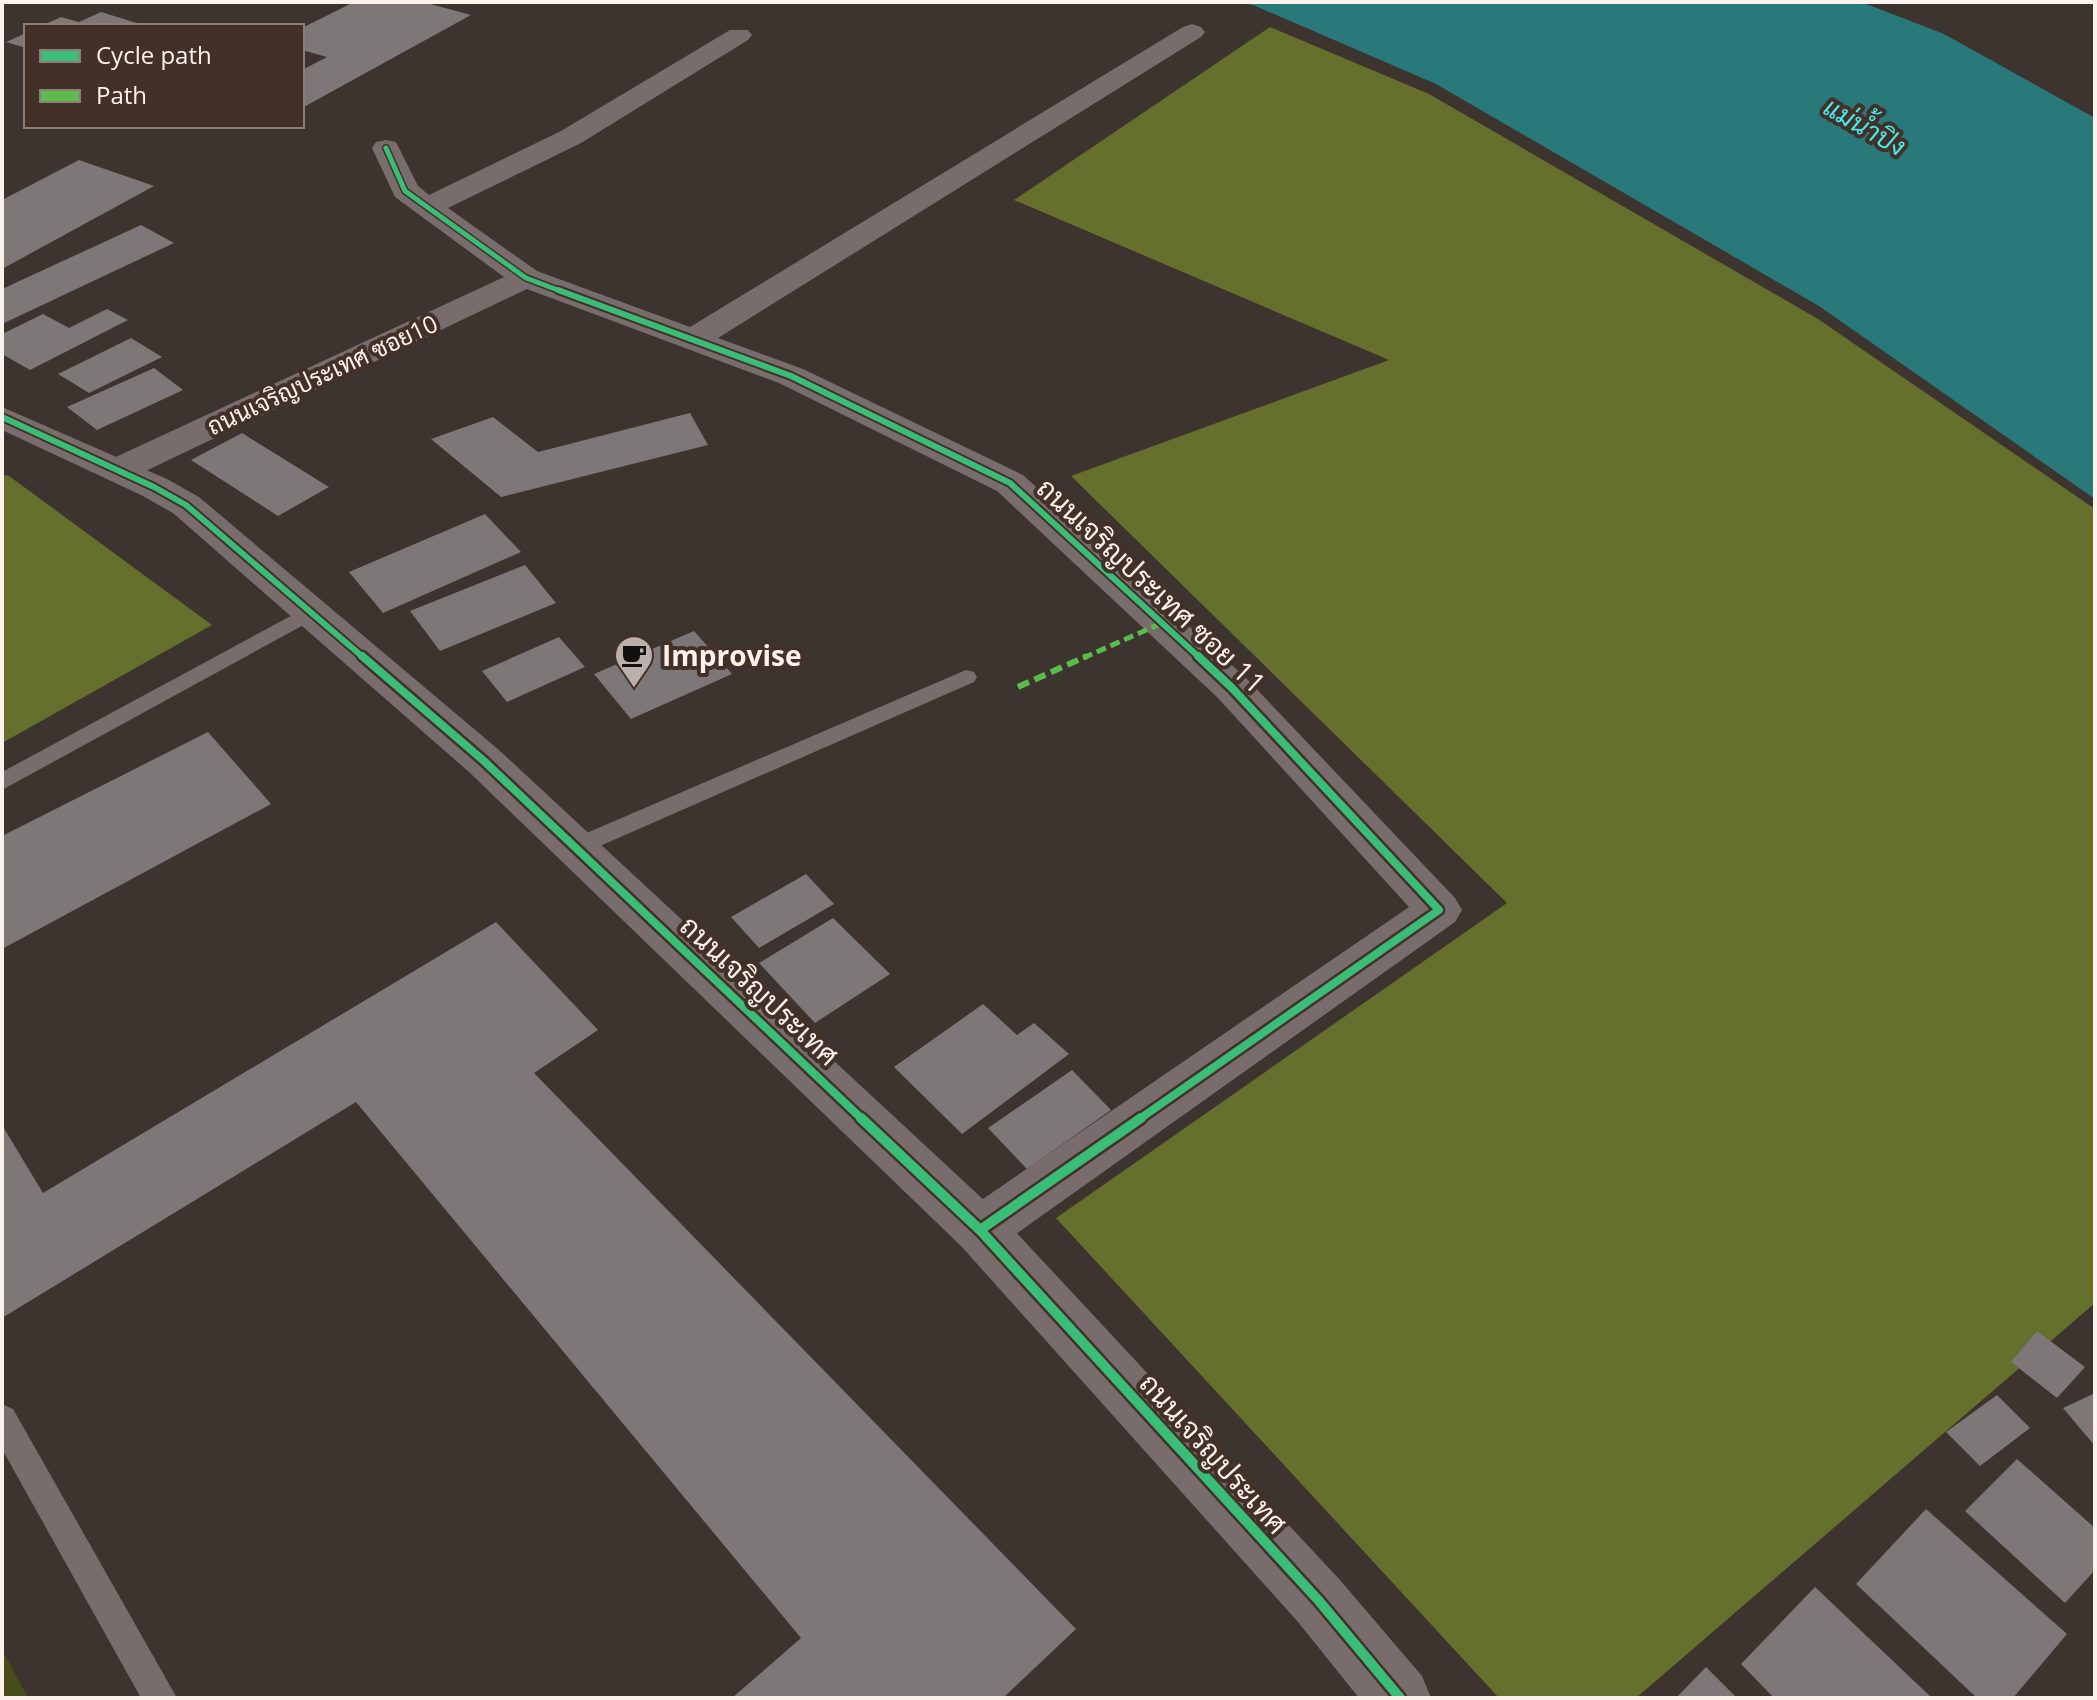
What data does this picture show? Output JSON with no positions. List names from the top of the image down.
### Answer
{
  "streets": {
    "street": ["ถนนเจริญประเทศ ซอย10", "ถนนเจริญประเทศ ซอย 11", "ถนนเจริญประเทศ"]
  },
  "crossings": [
    ["ถนนเจริญประเทศ ซอย10", "ถนนเจริญประเทศ ซอย 11"],
    ["ถนนเจริญประเทศ ซอย10", "ถนนเจริญประเทศ"],
    ["ถนนเจริญประเทศ ซอย 11", "ถนนเจริญประเทศ"]
  ],
  "water": ["แม่น้ำปิง"],
  "places": {
    "cafe": ["Improvise"]
  },
  "legend": ["Cycle path", "Path"]
}
